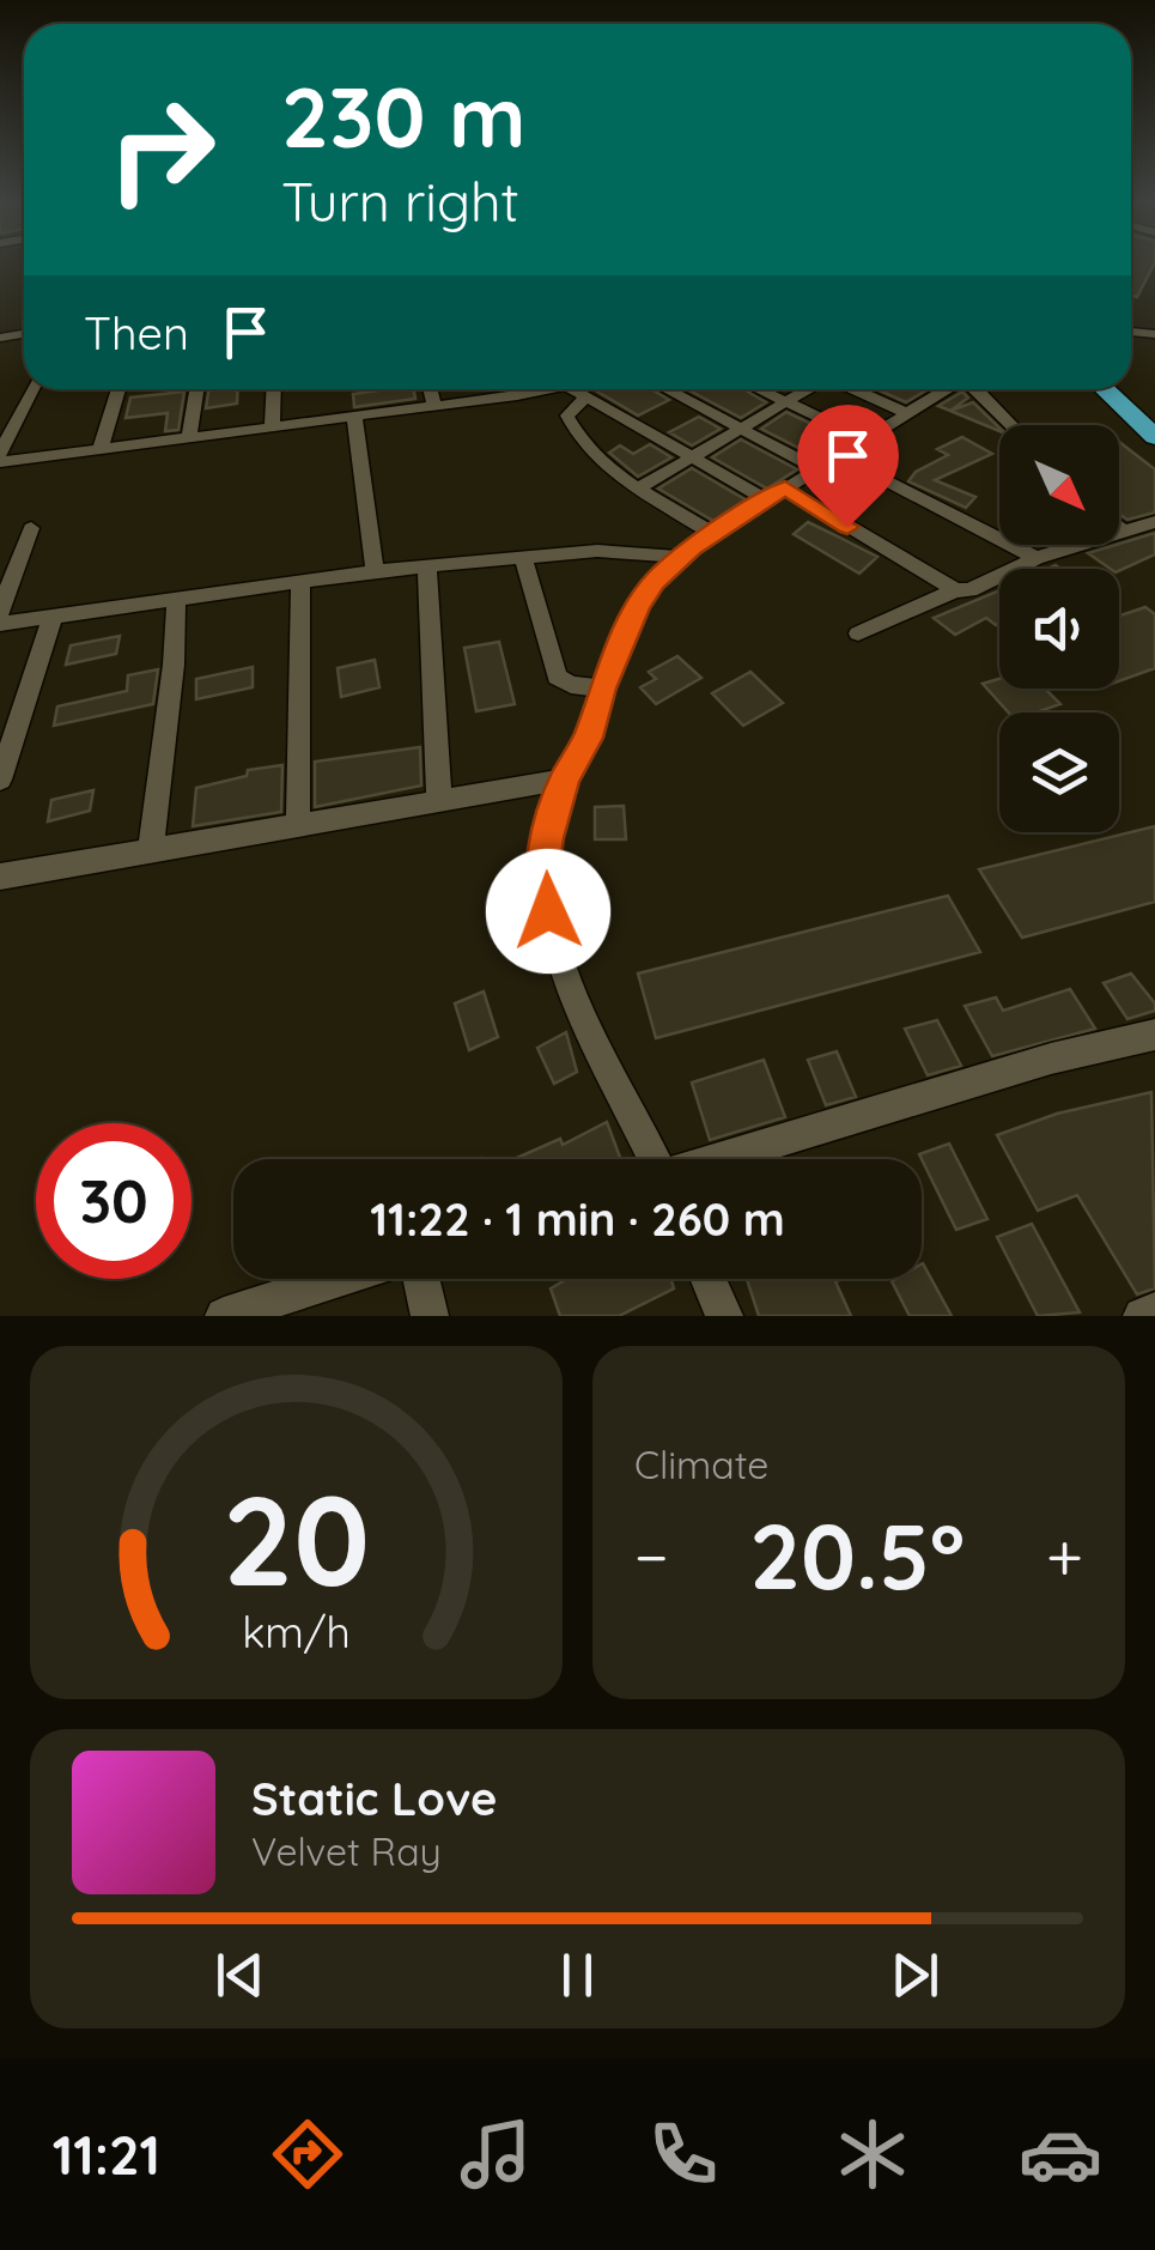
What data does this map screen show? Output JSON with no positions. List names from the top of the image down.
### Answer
{
  "north": "bottom right",
  "page": {
    "turn": ["230 m", "Turn right"],
    "then": "Then",
    "limit": "30",
    "trip": "11:22 · 1 min · 260 m",
    "tile": "Climate",
    "heat": ["−", "20.5°", "+"],
    "song": ["Static Love", "Velvet Ray"],
    "tabs": "11:21",
    "gauge": ["20", "km/h"]
  }
}
